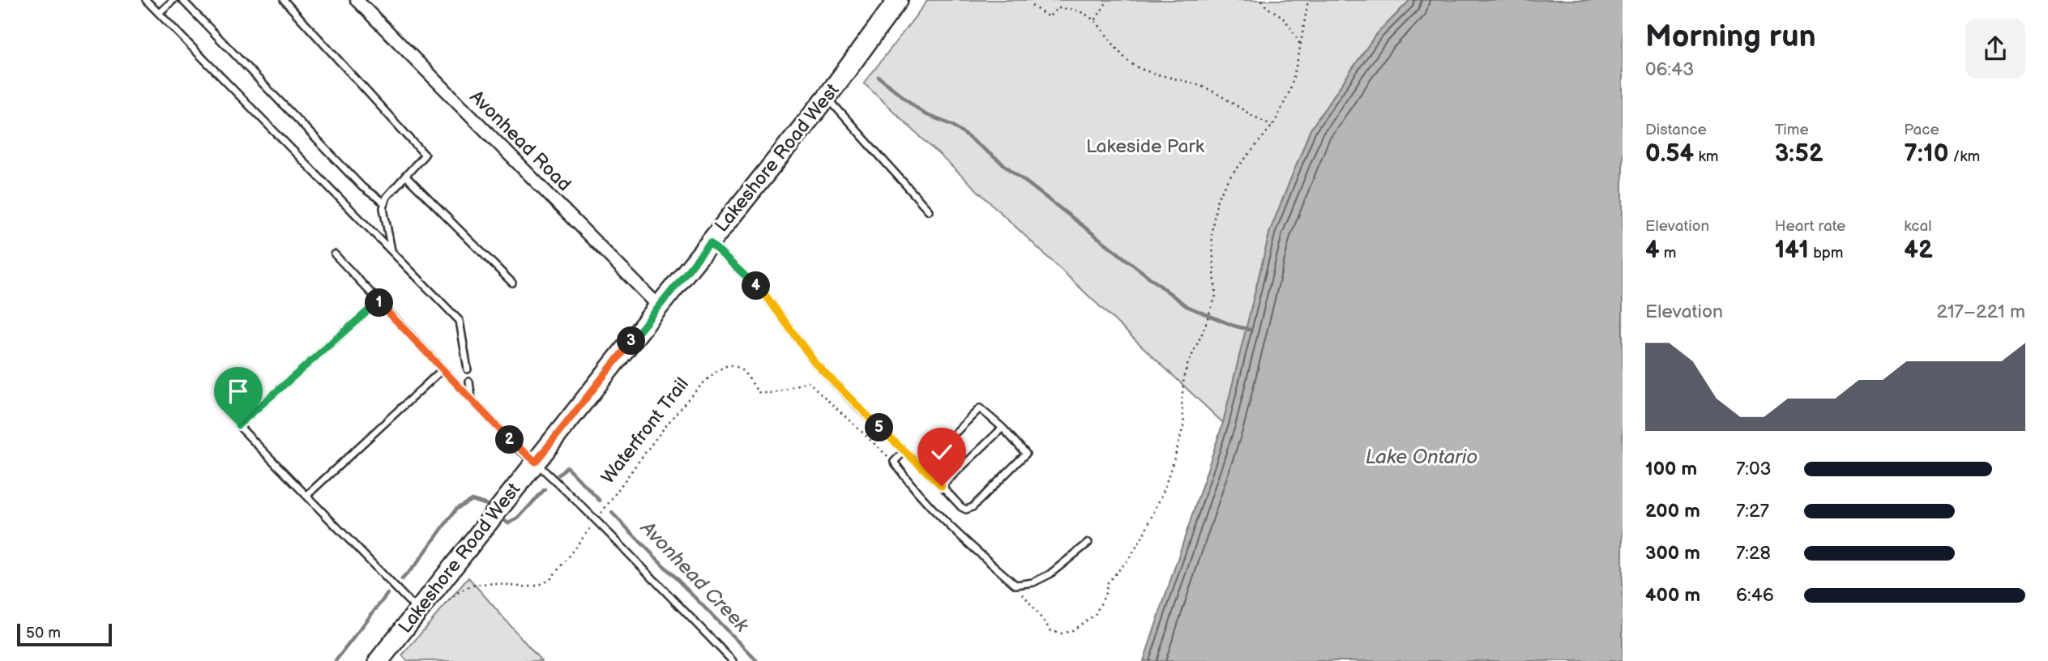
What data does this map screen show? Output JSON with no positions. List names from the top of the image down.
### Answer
{
  "streets": {
    "main road": ["Lakeshore Road West"],
    "street": ["Avonhead Road"],
    "path": ["Waterfront Trail"]
  },
  "crossings": [
    ["Avonhead Road", "Lakeshore Road West"]
  ],
  "water": ["Lake Ontario", "Avonhead Creek"],
  "parks": ["Lakeside Park"],
  "scale_bar": "50 m",
  "page": {
    "heading": ["Morning run", "06:43"],
    "stats": [
      ["Distance", "0.54 km"],
      ["Time", "3:52"],
      ["Pace", "7:10 /km"],
      ["Elevation", "4 m"],
      ["Heart rate", "141 bpm"],
      ["kcal", "42"]
    ],
    "pins": [
      "4",
      "1",
      "3",
      "5",
      "2"
    ],
    "chart": ["Elevation", "217–221 m"],
    "list": [
      {
        "name": "100 m",
        "note": "7:03"
      },
      {
        "name": "200 m",
        "note": "7:27"
      },
      {
        "name": "300 m",
        "note": "7:28"
      },
      {
        "name": "400 m",
        "note": "6:46"
      }
    ],
    "scale": "50 m"
  }
}
